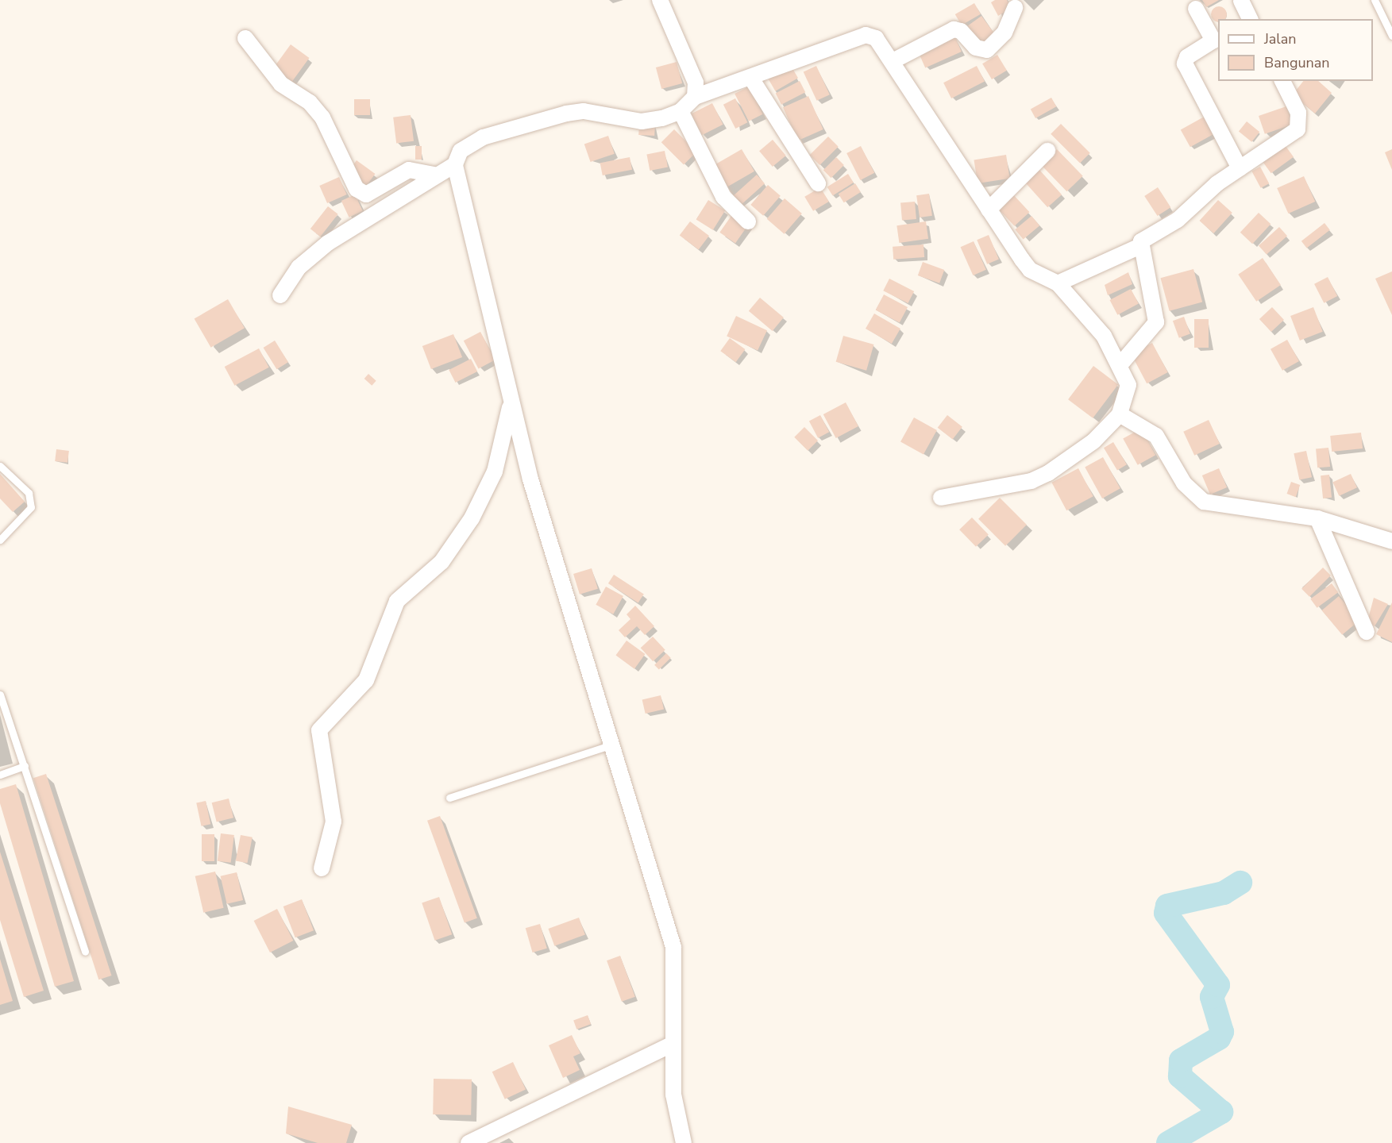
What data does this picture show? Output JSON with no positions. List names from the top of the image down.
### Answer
{
  "legend": ["Jalan", "Bangunan"]
}
